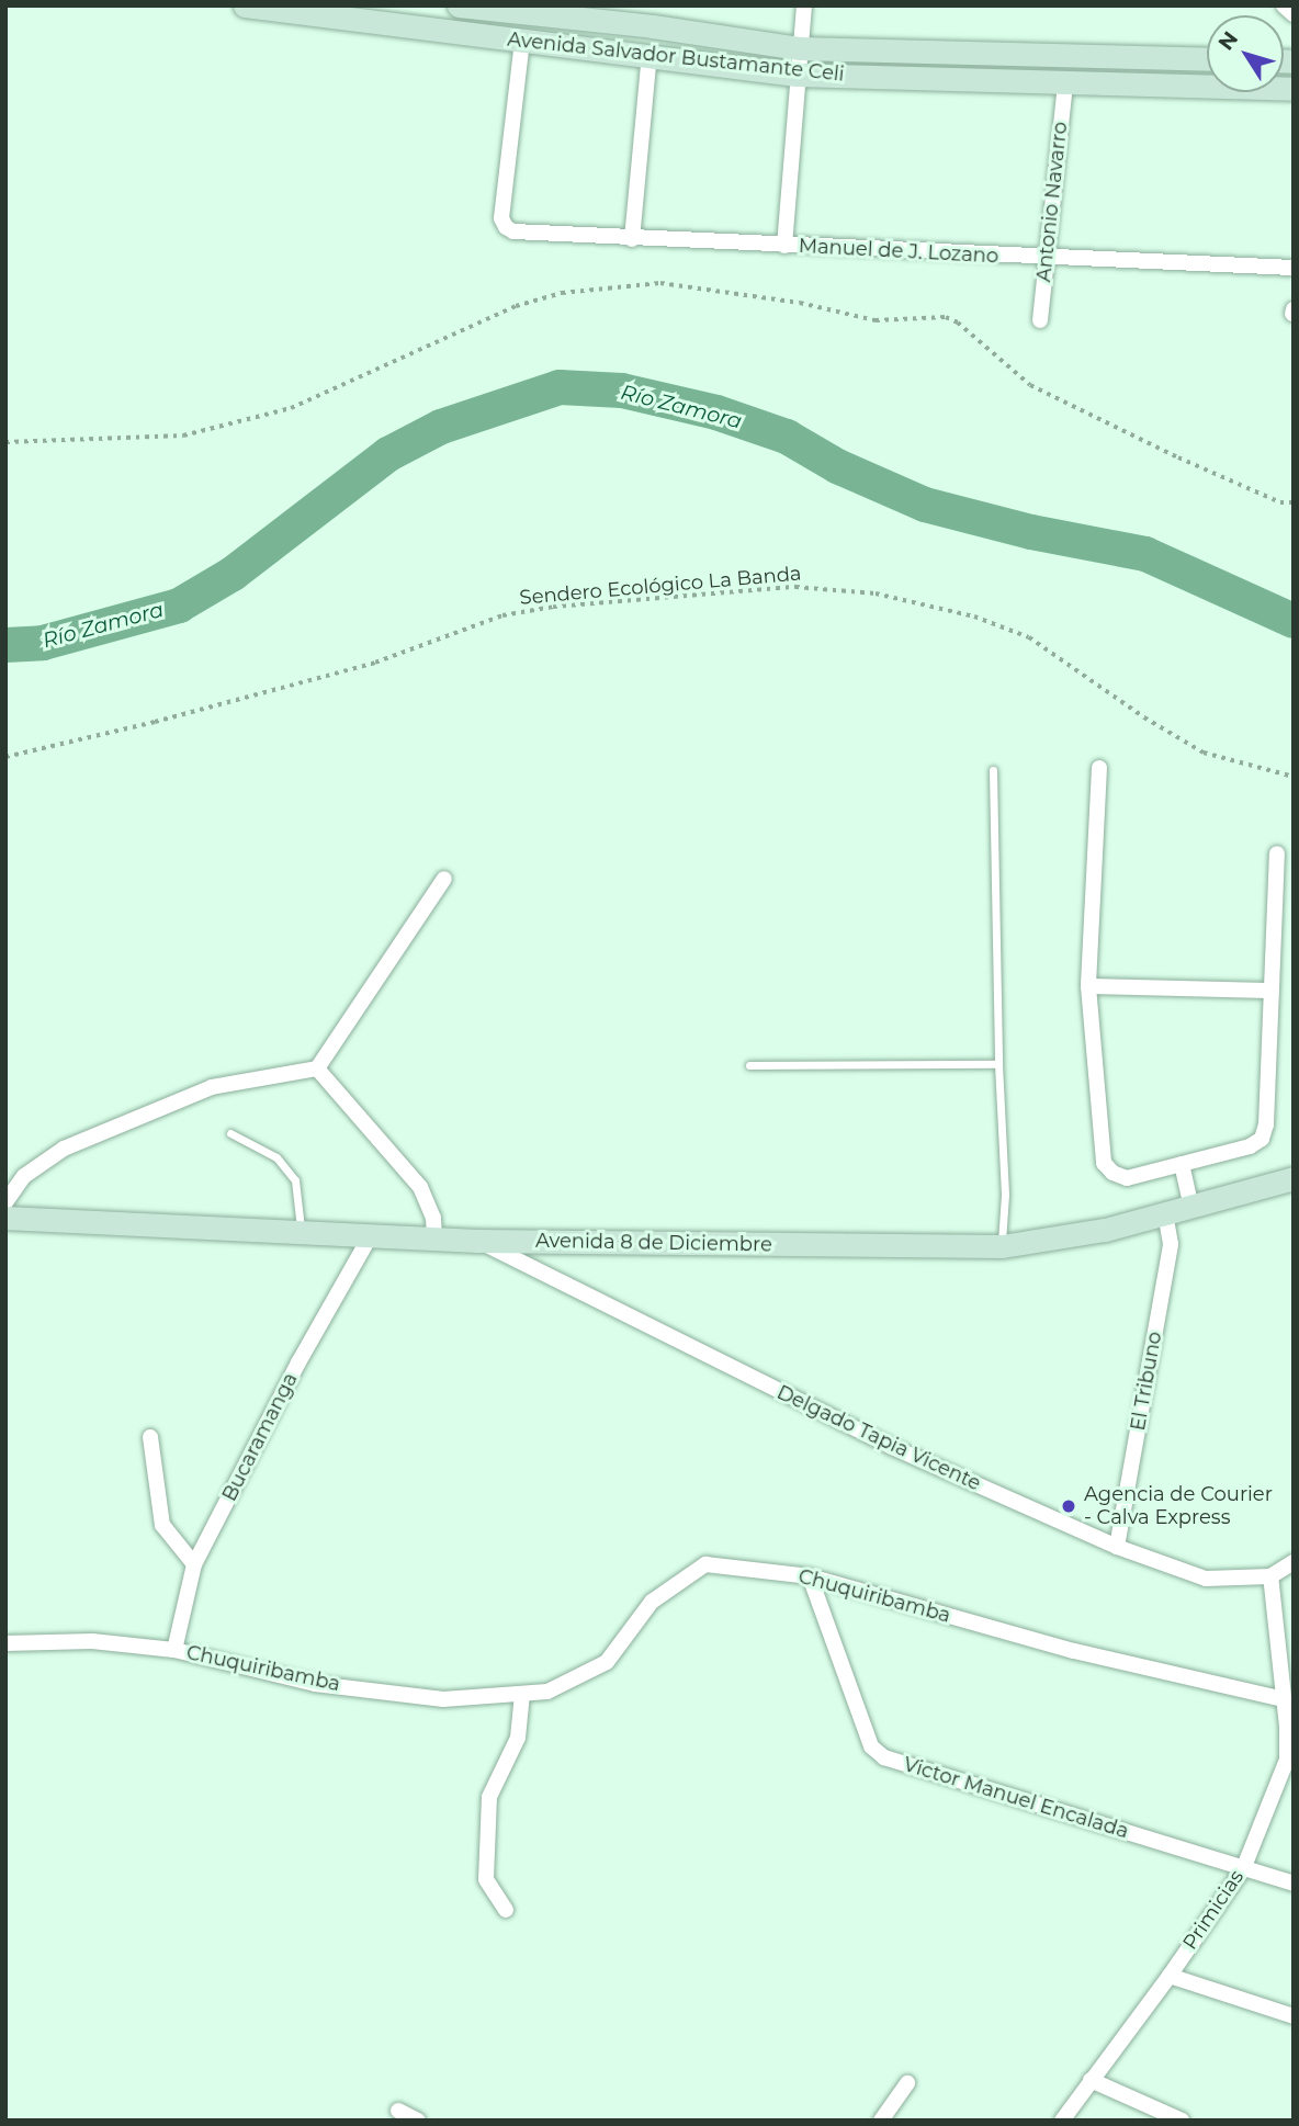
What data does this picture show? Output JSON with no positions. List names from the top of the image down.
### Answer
{
  "streets": {
    "main road": ["Avenida Salvador Bustamante Celi", "Avenida 8 de Diciembre"],
    "street": [
      "Antonio Navarro",
      "Manuel de J. Lozano",
      "El Tribuno",
      "Bucaramanga",
      "Delgado Tapia Vicente",
      "Chuquiribamba",
      "Victor Manuel Encalada",
      "Primicias"
    ],
    "path": ["Sendero Ecológico La Banda"]
  },
  "crossings": [
    ["Avenida Salvador Bustamante Celi", "Antonio Navarro"],
    ["Avenida Salvador Bustamante Celi", "Manuel de J. Lozano"],
    ["Antonio Navarro", "Manuel de J. Lozano"],
    ["Avenida 8 de Diciembre", "El Tribuno"],
    ["Avenida 8 de Diciembre", "Bucaramanga"],
    ["Avenida 8 de Diciembre", "Delgado Tapia Vicente"],
    ["El Tribuno", "Delgado Tapia Vicente"],
    ["Bucaramanga", "Chuquiribamba"],
    ["Delgado Tapia Vicente", "Primicias"],
    ["Chuquiribamba", "Victor Manuel Encalada"],
    ["Chuquiribamba", "Primicias"],
    ["Victor Manuel Encalada", "Primicias"]
  ],
  "water": ["Río Zamora"],
  "places": ["Agencia de Courier - Calva Express"],
  "north": "top left"
}
